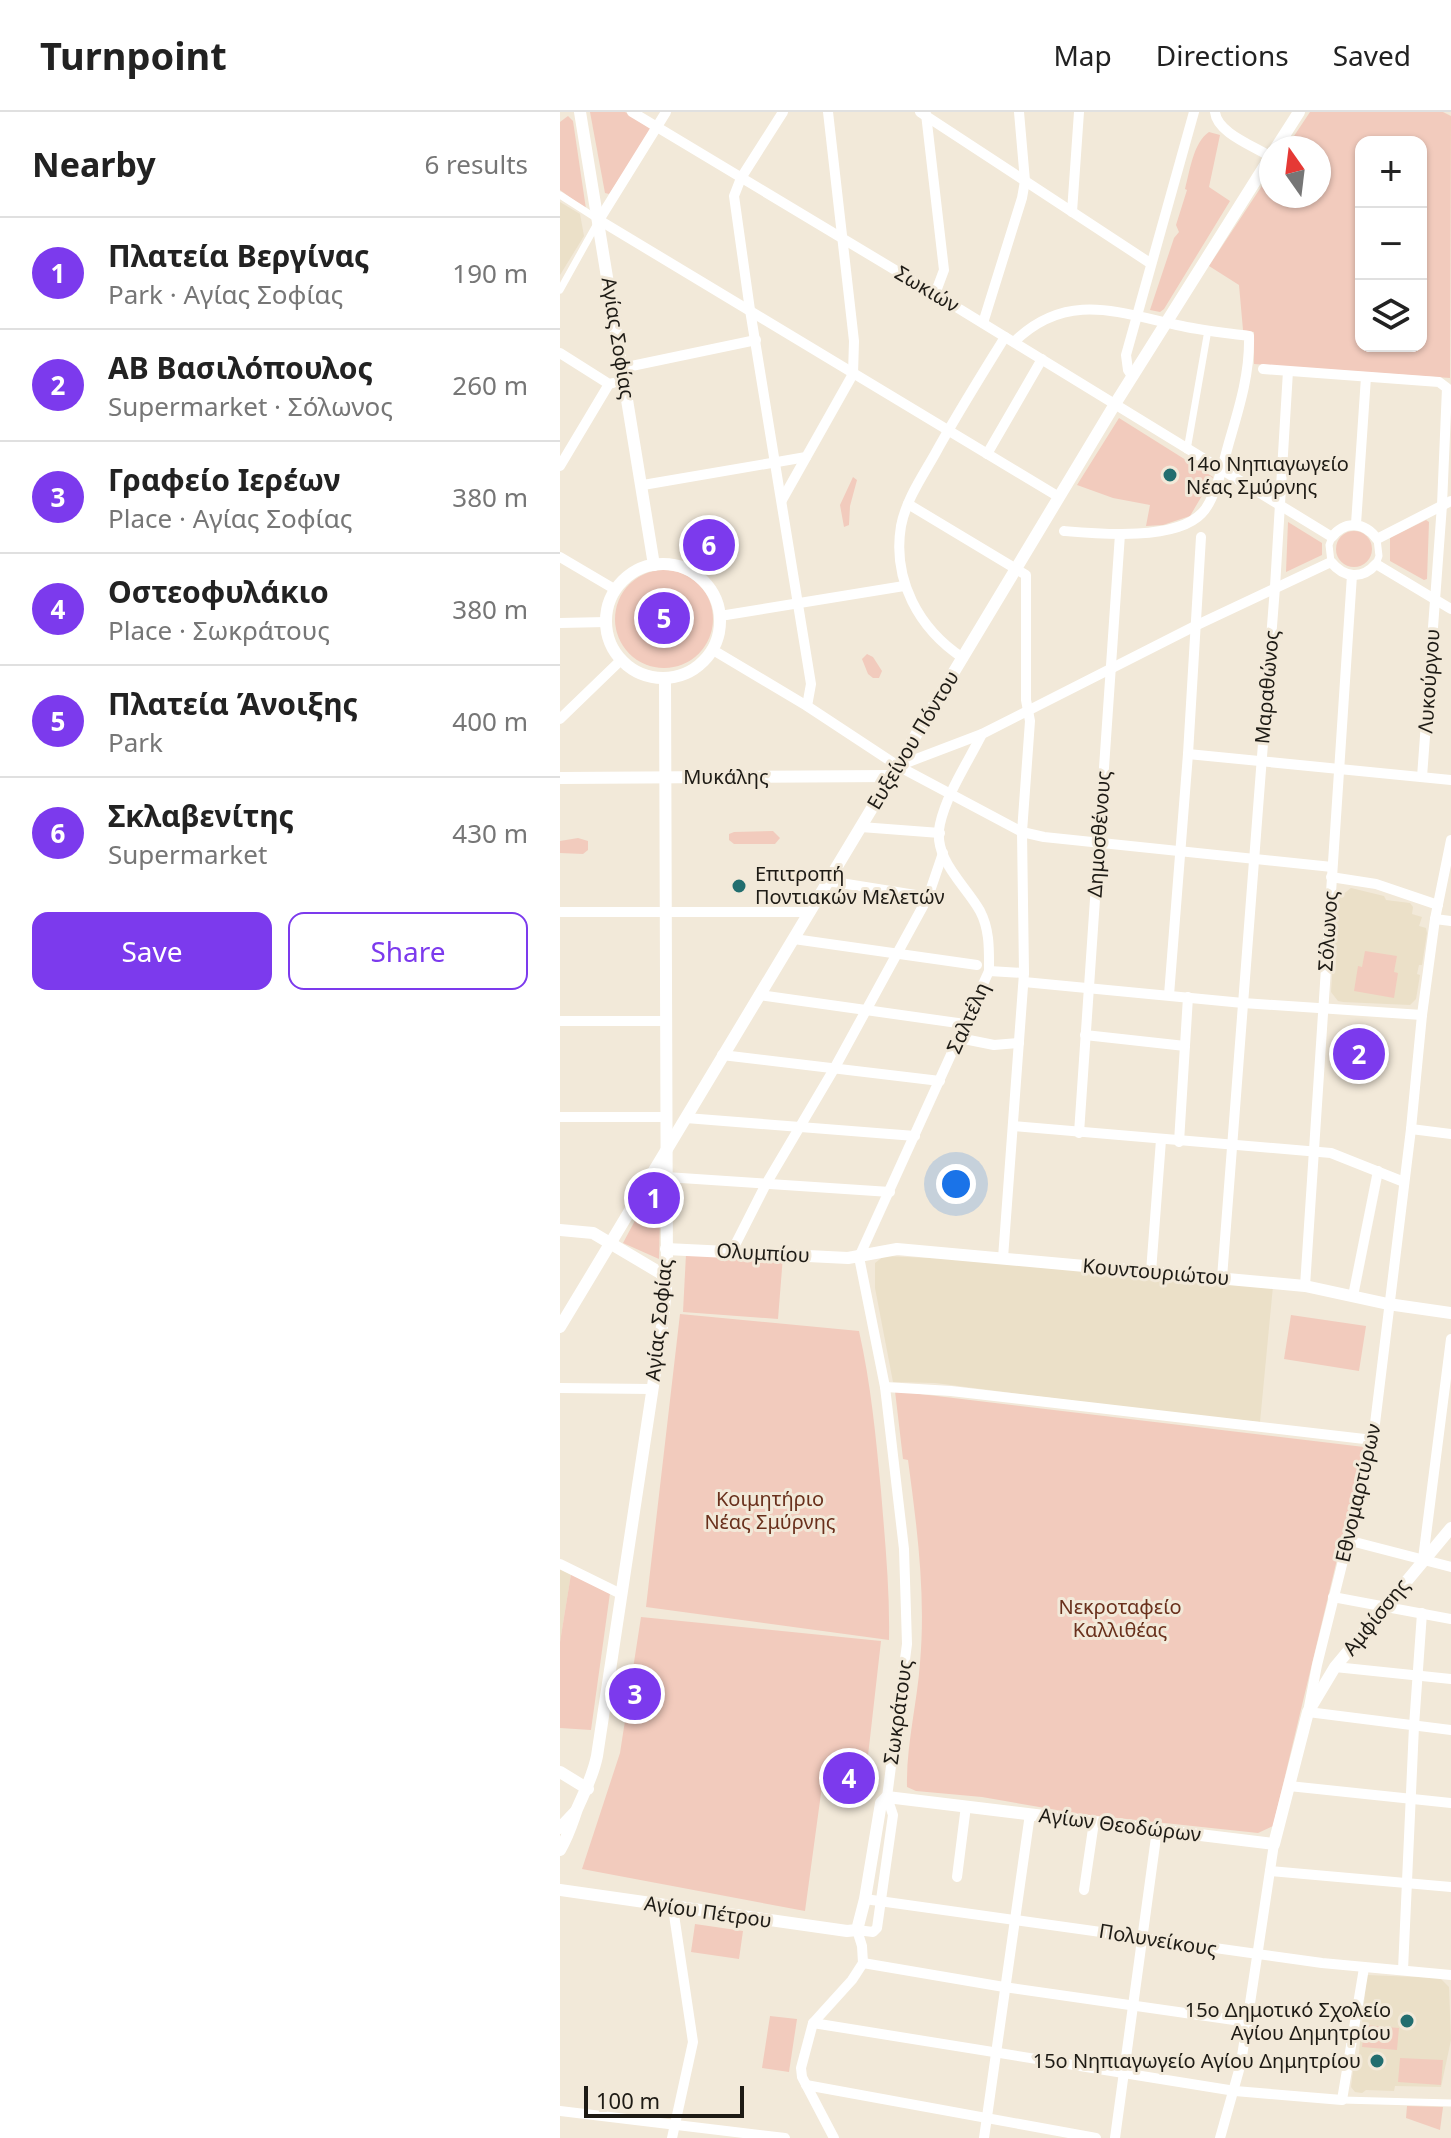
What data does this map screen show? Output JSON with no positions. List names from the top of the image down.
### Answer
{
  "streets": {
    "street": [
      "Σωκιών",
      "Αγίας Σοφίας",
      "Λυκούργου",
      "Μαραθώνος",
      "Ευξείνου Πόντου",
      "Μυκάλης",
      "Δημοσθένους",
      "Σόλωνος",
      "Σαλτέλη",
      "Ολυμπίου",
      "Κουντουριώτου",
      "Εθνομαρτύρων",
      "Αμφίσσης",
      "Σωκράτους",
      "Αγίων Θεοδώρων",
      "Αγίου Πέτρου",
      "Πολυνείκους"
    ]
  },
  "crossings": [
    ["Σωκιών", "Μαραθώνος"],
    ["Σωκιών", "Ευξείνου Πόντου"],
    ["Σωκιών", "Σόλωνος"],
    ["Αγίας Σοφίας", "Ευξείνου Πόντου"],
    ["Αγίας Σοφίας", "Μυκάλης"],
    ["Αγίας Σοφίας", "Ολυμπίου"],
    ["Λυκούργου", "Μαραθώνος"],
    ["Ευξείνου Πόντου", "Μυκάλης"],
    ["Σόλωνος", "Κουντουριώτου"],
    ["Σαλτέλη", "Ολυμπίου"],
    ["Σαλτέλη", "Κουντουριώτου"],
    ["Σαλτέλη", "Σωκράτους"],
    ["Ολυμπίου", "Κουντουριώτου"],
    ["Ολυμπίου", "Σωκράτους"],
    ["Κουντουριώτου", "Εθνομαρτύρων"],
    ["Κουντουριώτου", "Σωκράτους"],
    ["Εθνομαρτύρων", "Αμφίσσης"],
    ["Εθνομαρτύρων", "Αγίων Θεοδώρων"],
    ["Εθνομαρτύρων", "Πολυνείκους"],
    ["Σωκράτους", "Αγίων Θεοδώρων"],
    ["Σωκράτους", "Αγίου Πέτρου"],
    ["Σωκράτους", "Πολυνείκους"]
  ],
  "parks": ["Κοιμητήριο Νέας Σμύρνης", "Νεκροταφείο Καλλιθέας"],
  "places": [
    "14ο Νηπιαγωγείο Νέας Σμύρνης",
    "Επιτροπή Ποντιακών Μελετών",
    "15ο Δημοτικό Σχολείο Αγίου Δημητρίου",
    "15ο Νηπιαγωγείο Αγίου Δημητρίου"
  ],
  "scale_bar": "100 m",
  "north": "top",
  "page": {
    "header": "Turnpoint",
    "nav": ["Map", "Directions", "Saved"],
    "heading": ["Nearby", "6 results"],
    "map_buttons": ["+", "−"],
    "list": [
      {
        "mark": "1",
        "name": "Πλατεία Βεργίνας",
        "note": "Park · Αγίας Σοφίας",
        "value": "190 m"
      },
      {
        "mark": "2",
        "name": "ΑΒ Βασιλόπουλος",
        "note": "Supermarket · Σόλωνος",
        "value": "260 m"
      },
      {
        "mark": "3",
        "name": "Γραφείο Ιερέων",
        "note": "Place · Αγίας Σοφίας",
        "value": "380 m"
      },
      {
        "mark": "4",
        "name": "Οστεοφυλάκιο",
        "note": "Place · Σωκράτους",
        "value": "380 m"
      },
      {
        "mark": "5",
        "name": "Πλατεία Άνοιξης",
        "note": "Park",
        "value": "400 m"
      },
      {
        "mark": "6",
        "name": "Σκλαβενίτης",
        "note": "Supermarket",
        "value": "430 m"
      }
    ],
    "pins": [
      "6",
      "5",
      "2",
      "1",
      "3",
      "4"
    ],
    "buttons": ["Save", "Share"],
    "scale": "100 m"
  }
}
